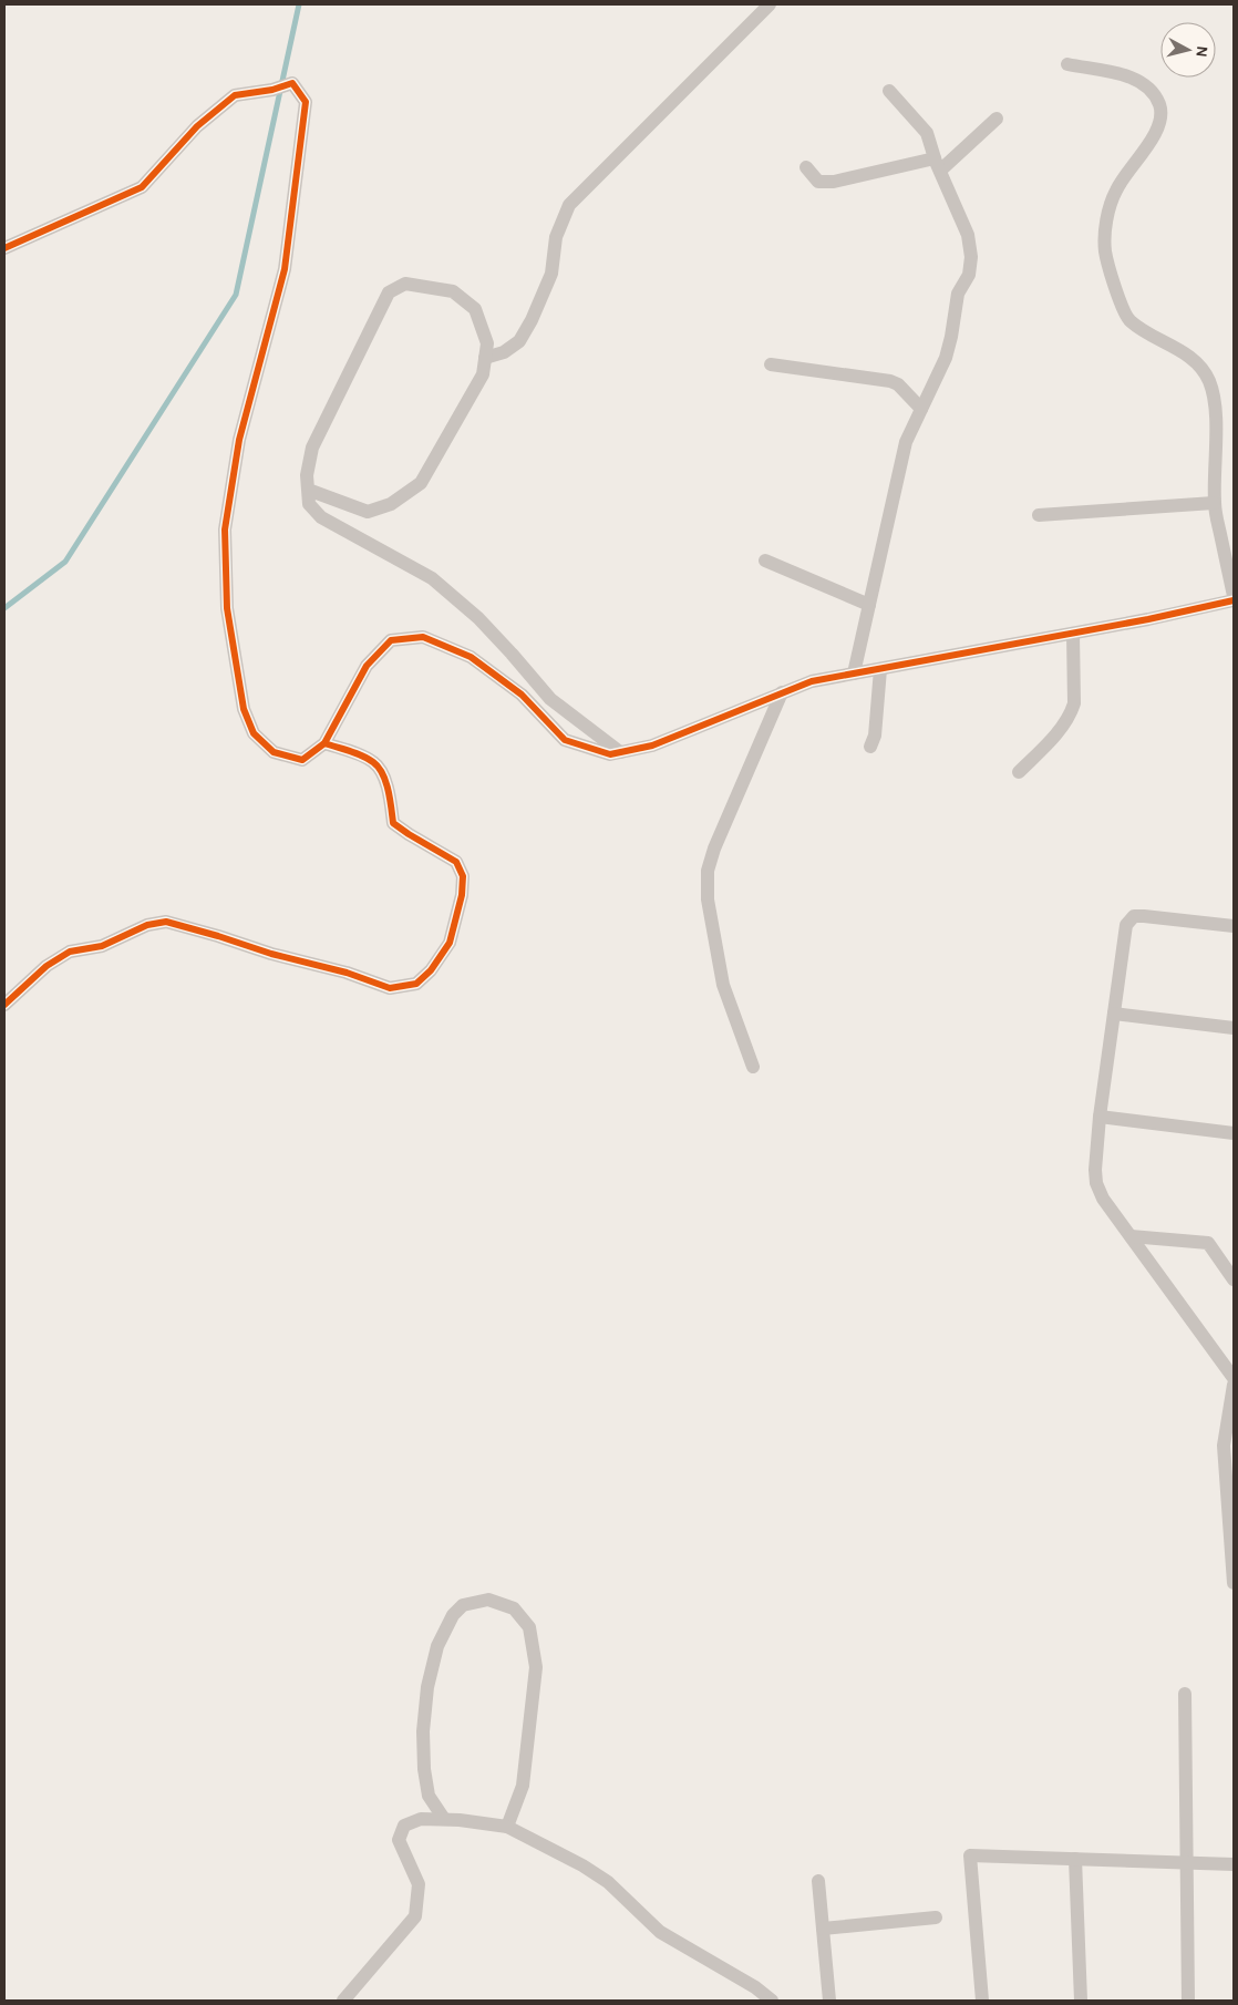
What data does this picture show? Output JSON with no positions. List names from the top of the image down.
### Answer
{
  "north": "right"
}
